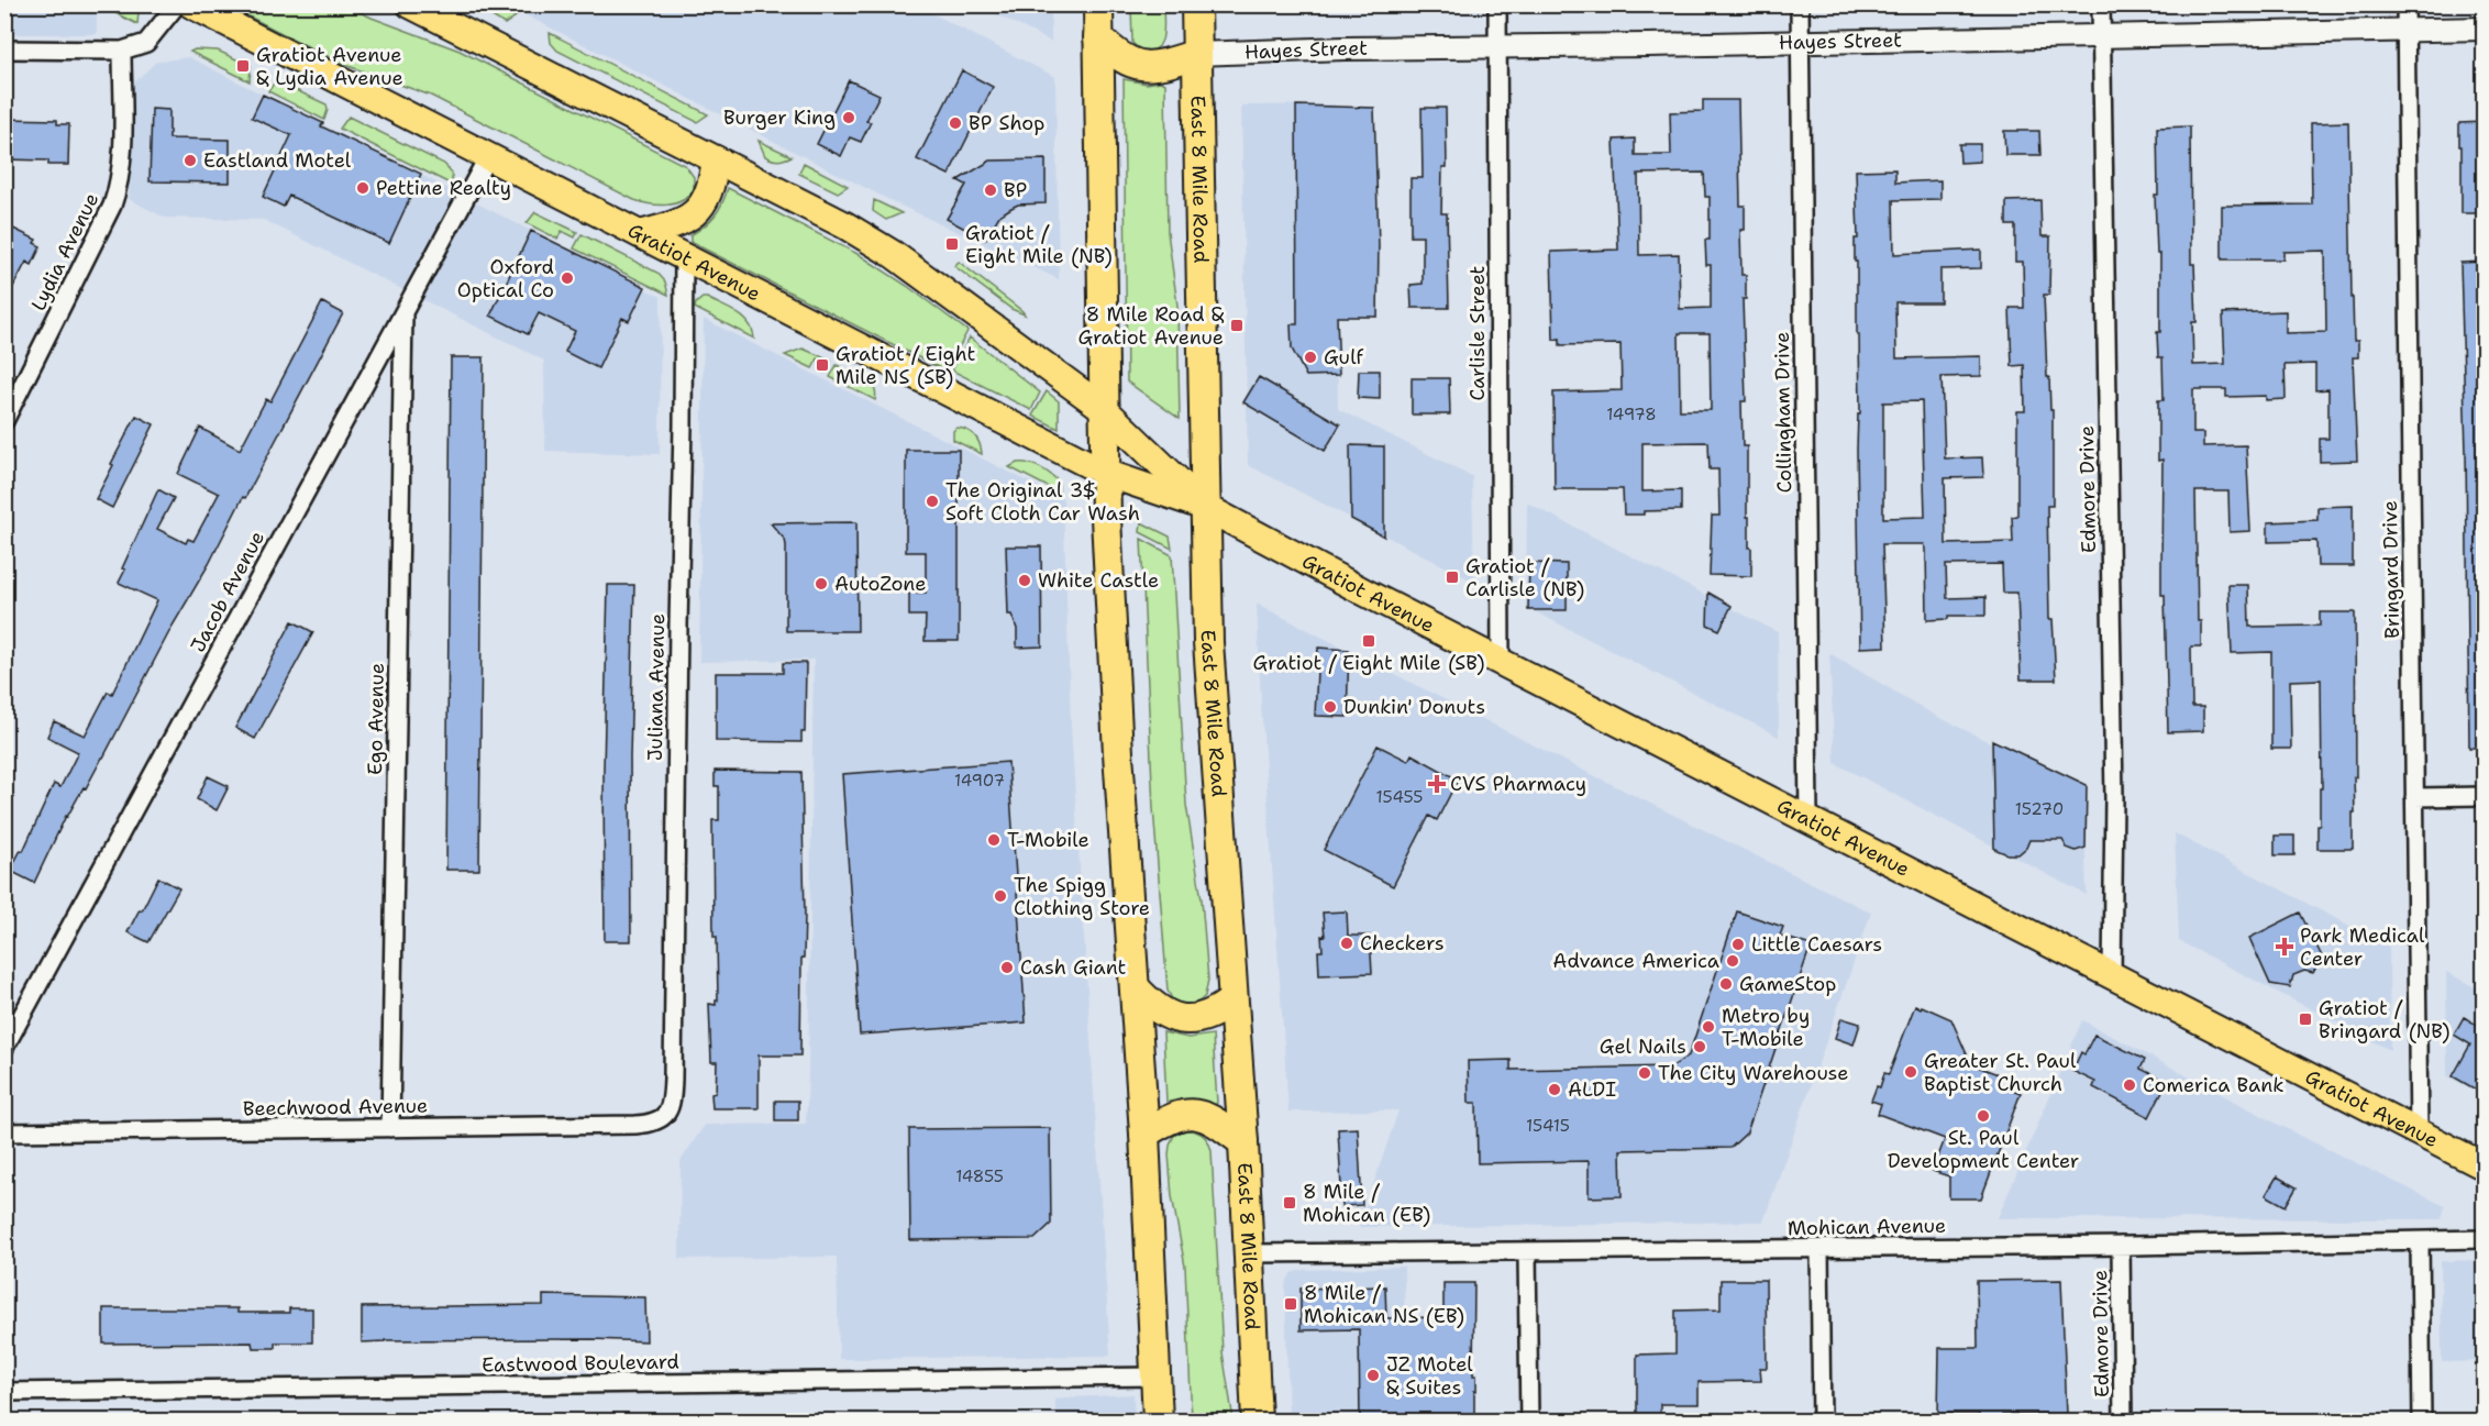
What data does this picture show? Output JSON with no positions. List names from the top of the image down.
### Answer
{
  "streets": {
    "highway": ["East 8 Mile Road"],
    "main road": ["Gratiot Avenue"],
    "street": [
      "Hayes Street",
      "Lydia Avenue",
      "Carlisle Street",
      "Collingham Drive",
      "Edmore Drive",
      "Bringard Drive",
      "Jacob Avenue",
      "Juliana Avenue",
      "Ego Avenue",
      "Beechwood Avenue",
      "Mohican Avenue",
      "Eastwood Boulevard"
    ]
  },
  "crossings": [
    ["Hayes Street", "East 8 Mile Road"],
    ["Hayes Street", "Carlisle Street"],
    ["Hayes Street", "Collingham Drive"],
    ["Hayes Street", "Edmore Drive"],
    ["Hayes Street", "Bringard Drive"],
    ["East 8 Mile Road", "Gratiot Avenue"],
    ["East 8 Mile Road", "Mohican Avenue"],
    ["Gratiot Avenue", "Carlisle Street"],
    ["Gratiot Avenue", "Collingham Drive"],
    ["Gratiot Avenue", "Edmore Drive"],
    ["Gratiot Avenue", "Bringard Drive"],
    ["Gratiot Avenue", "Jacob Avenue"],
    ["Gratiot Avenue", "Juliana Avenue"],
    ["Edmore Drive", "Mohican Avenue"],
    ["Jacob Avenue", "Ego Avenue"],
    ["Juliana Avenue", "Beechwood Avenue"],
    ["Ego Avenue", "Beechwood Avenue"]
  ],
  "places": {
    "transit": [
      "Gratiot Avenue & Lydia Avenue",
      "Gratiot / Eight Mile (NB)",
      "8 Mile Road & Gratiot Avenue",
      "Gratiot / Eight Mile NS (SB)",
      "Gratiot / Carlisle (NB)",
      "Gratiot / Eight Mile (SB)",
      "Gratiot / Bringard (NB)",
      "8 Mile / Mohican (EB)",
      "8 Mile / Mohican NS (EB)"
    ],
    "other": [
      "Burger King",
      "BP Shop",
      "Eastland Motel",
      "Pettine Realty",
      "BP",
      "Oxford Optical Co",
      "Gulf",
      "The Original 3$ Soft Cloth Car Wash",
      "White Castle",
      "AutoZone",
      "Dunkin' Donuts",
      "T-Mobile",
      "The Spigg Clothing Store",
      "Checkers",
      "Little Caesars",
      "Advance America",
      "Cash Giant",
      "GameStop",
      "Metro by T-Mobile",
      "Gel Nails",
      "Greater St. Paul Baptist Church",
      "The City Warehouse",
      "Comerica Bank",
      "ALDI",
      "St. Paul Development Center",
      "JZ Motel & Suites"
    ],
    "health": ["CVS Pharmacy", "Park Medical Center"]
  },
  "house_numbers": [
    "14978",
    "14907",
    "15455",
    "15270",
    "15415",
    "14855"
  ]
}
